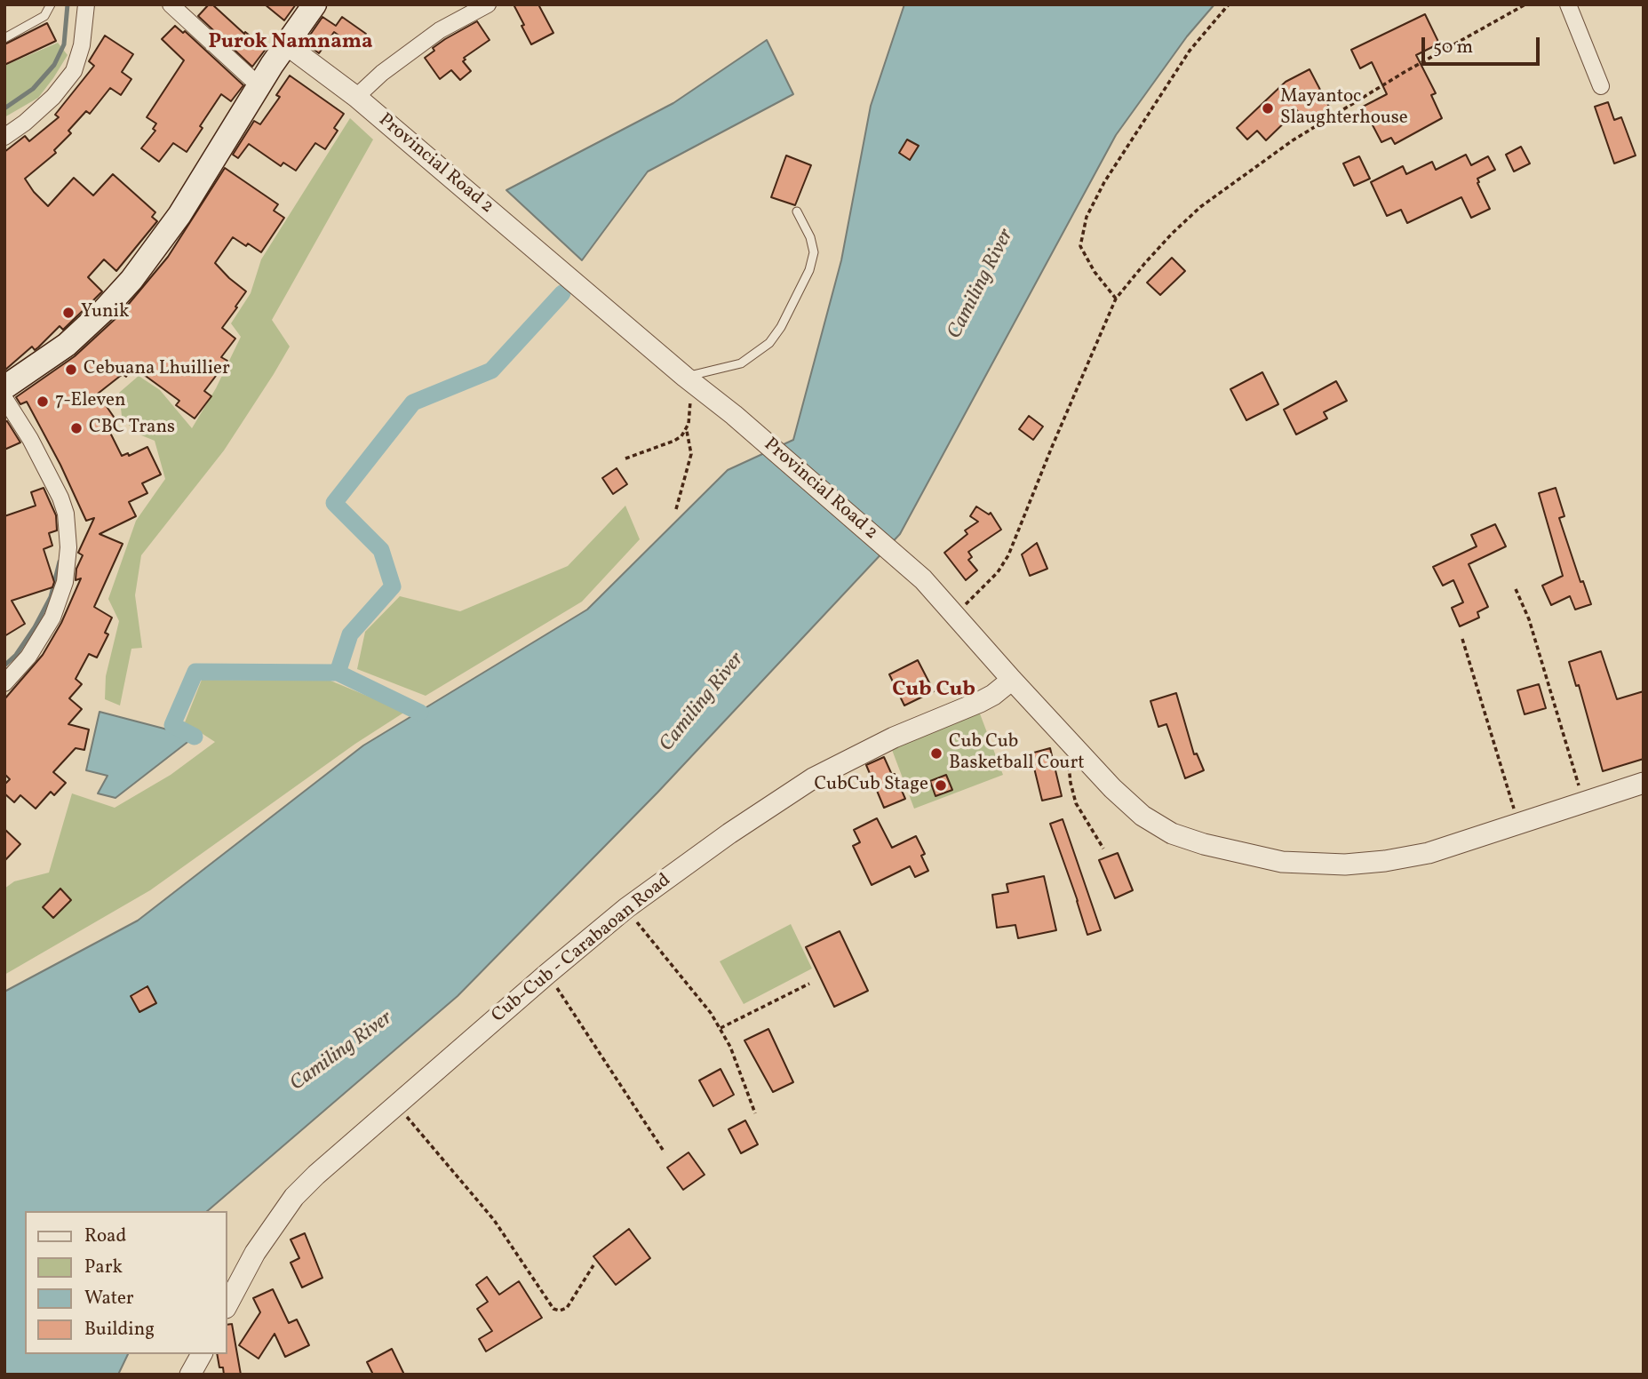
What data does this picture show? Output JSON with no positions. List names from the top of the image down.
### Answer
{
  "streets": {
    "street": ["Provincial Road 2", "Cub-Cub - Carabaoan Road"]
  },
  "crossings": [
    ["Provincial Road 2", "Cub-Cub - Carabaoan Road"]
  ],
  "districts": ["Purok Namnama", "Cub Cub"],
  "water": ["Camiling River"],
  "places": [
    "Mayantoc Slaughterhouse",
    "Yunik",
    "Cebuana Lhuillier",
    "7-Eleven",
    "CBC Trans",
    "Cub Cub Basketball Court",
    "CubCub Stage"
  ],
  "legend": [
    "Road",
    "Park",
    "Water",
    "Building"
  ],
  "scale_bar": "50 m"
}
